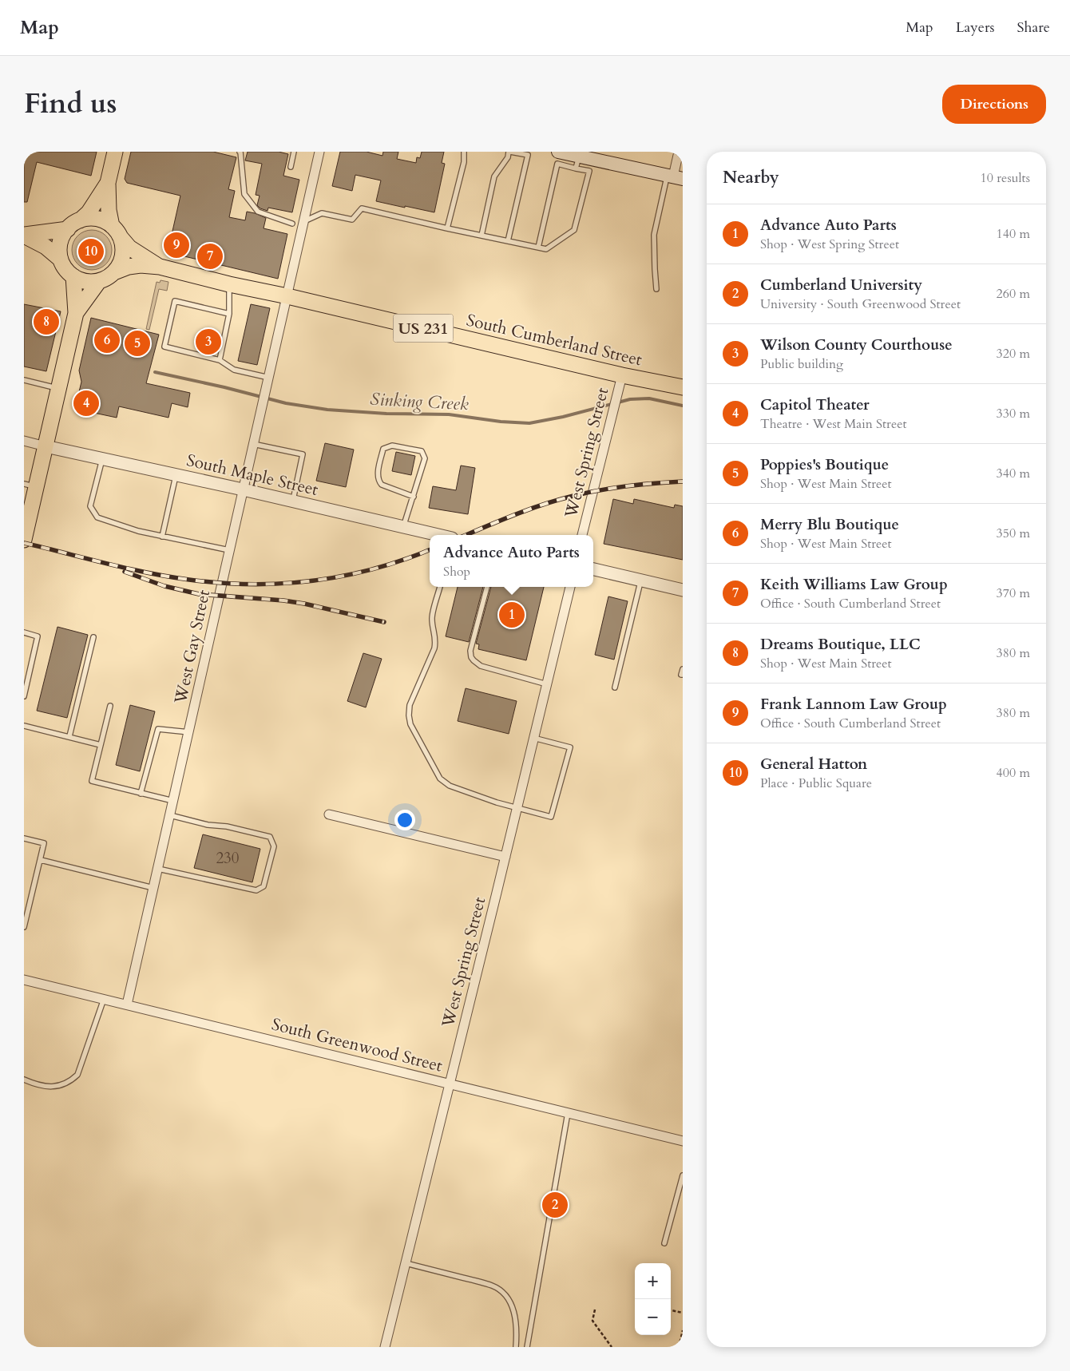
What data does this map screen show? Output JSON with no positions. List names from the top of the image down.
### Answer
{
  "streets": {
    "main road": ["US 231", "South Cumberland Street"],
    "street": [
      "West Spring Street",
      "South Maple Street",
      "West Gay Street",
      "South Greenwood Street"
    ]
  },
  "crossings": [
    ["US 231", "South Cumberland Street"],
    ["South Cumberland Street", "West Spring Street"],
    ["South Cumberland Street", "West Gay Street"],
    ["West Spring Street", "South Greenwood Street"],
    ["South Maple Street", "West Gay Street"],
    ["West Gay Street", "South Greenwood Street"]
  ],
  "water": ["Sinking Creek"],
  "house_numbers": ["230"],
  "page": {
    "header": "Map",
    "nav": ["Map", "Layers", "Share"],
    "title": "Find us",
    "buttons": "Directions",
    "heading": ["Nearby", "10 results"],
    "list": [
      {
        "mark": "1",
        "name": "Advance Auto Parts",
        "note": "Shop · West Spring Street",
        "value": "140 m"
      },
      {
        "mark": "2",
        "name": "Cumberland University",
        "note": "University · South Greenwood Street",
        "value": "260 m"
      },
      {
        "mark": "3",
        "name": "Wilson County Courthouse",
        "note": "Public building",
        "value": "320 m"
      },
      {
        "mark": "4",
        "name": "Capitol Theater",
        "note": "Theatre · West Main Street",
        "value": "330 m"
      },
      {
        "mark": "5",
        "name": "Poppies's Boutique",
        "note": "Shop · West Main Street",
        "value": "340 m"
      },
      {
        "mark": "6",
        "name": "Merry Blu Boutique",
        "note": "Shop · West Main Street",
        "value": "350 m"
      },
      {
        "mark": "7",
        "name": "Keith Williams Law Group",
        "note": "Office · South Cumberland Street",
        "value": "370 m"
      },
      {
        "mark": "8",
        "name": "Dreams Boutique, LLC",
        "note": "Shop · West Main Street",
        "value": "380 m"
      },
      {
        "mark": "9",
        "name": "Frank Lannom Law Group",
        "note": "Office · South Cumberland Street",
        "value": "380 m"
      },
      {
        "mark": "10",
        "name": "General Hatton",
        "note": "Place · Public Square",
        "value": "400 m"
      }
    ],
    "pins": [
      "9",
      "10",
      "7",
      "8",
      "6",
      "3",
      "5",
      "4",
      "1",
      "2"
    ],
    "popup": ["Advance Auto Parts", "Shop"],
    "map_buttons": ["+", "−"]
  }
}
